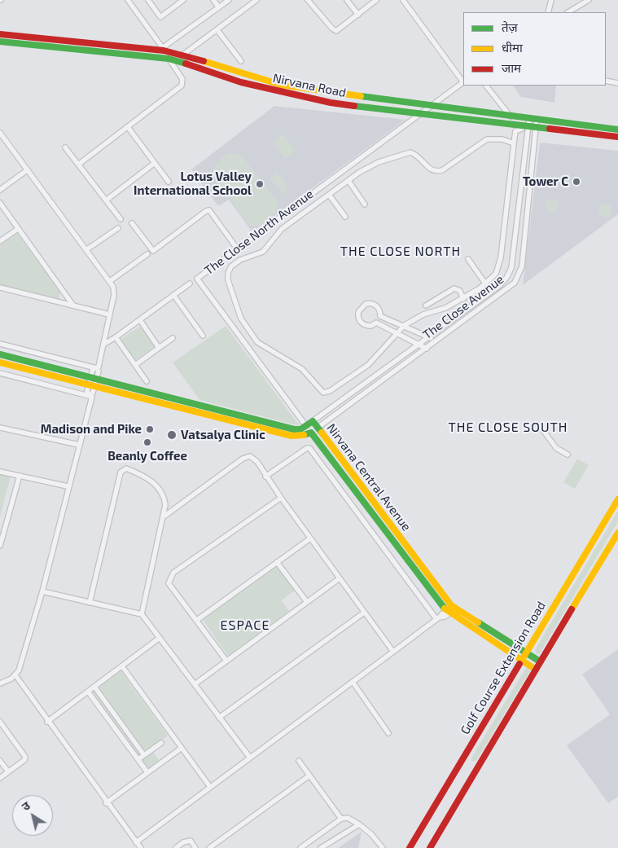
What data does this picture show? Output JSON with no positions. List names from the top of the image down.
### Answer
{
  "streets": {
    "main road": [
      "Nirvana Road",
      "The Close Avenue",
      "Nirvana Central Avenue",
      "Golf Course Extension Road"
    ],
    "street": ["The Close North Avenue"]
  },
  "crossings": [
    ["Nirvana Road", "The Close North Avenue"],
    ["Nirvana Road", "The Close Avenue"],
    ["The Close North Avenue", "Nirvana Central Avenue"],
    ["The Close Avenue", "Nirvana Central Avenue"],
    ["Nirvana Central Avenue", "Golf Course Extension Road"]
  ],
  "districts": ["THE CLOSE NORTH", "THE CLOSE SOUTH", "ESPACE"],
  "places": [
    "Tower C",
    "Lotus Valley International School",
    "Madison and Pike",
    "Vatsalya Clinic",
    "Beanly Coffee"
  ],
  "legend": ["तेज़", "धीमा", "जाम"],
  "north": "top left"
}
